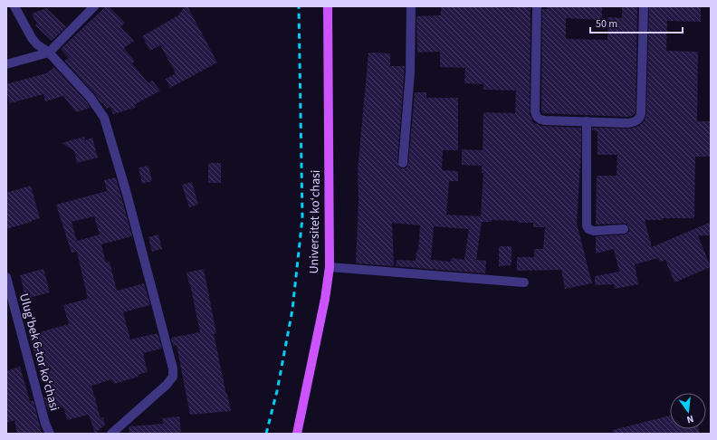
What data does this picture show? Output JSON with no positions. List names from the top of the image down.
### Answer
{
  "streets": {
    "main road": ["Universitet kо‘chasi"],
    "street": ["Ulug‘bek 6-tor koʻchasi"]
  },
  "scale_bar": "50 m",
  "north": "bottom"
}
